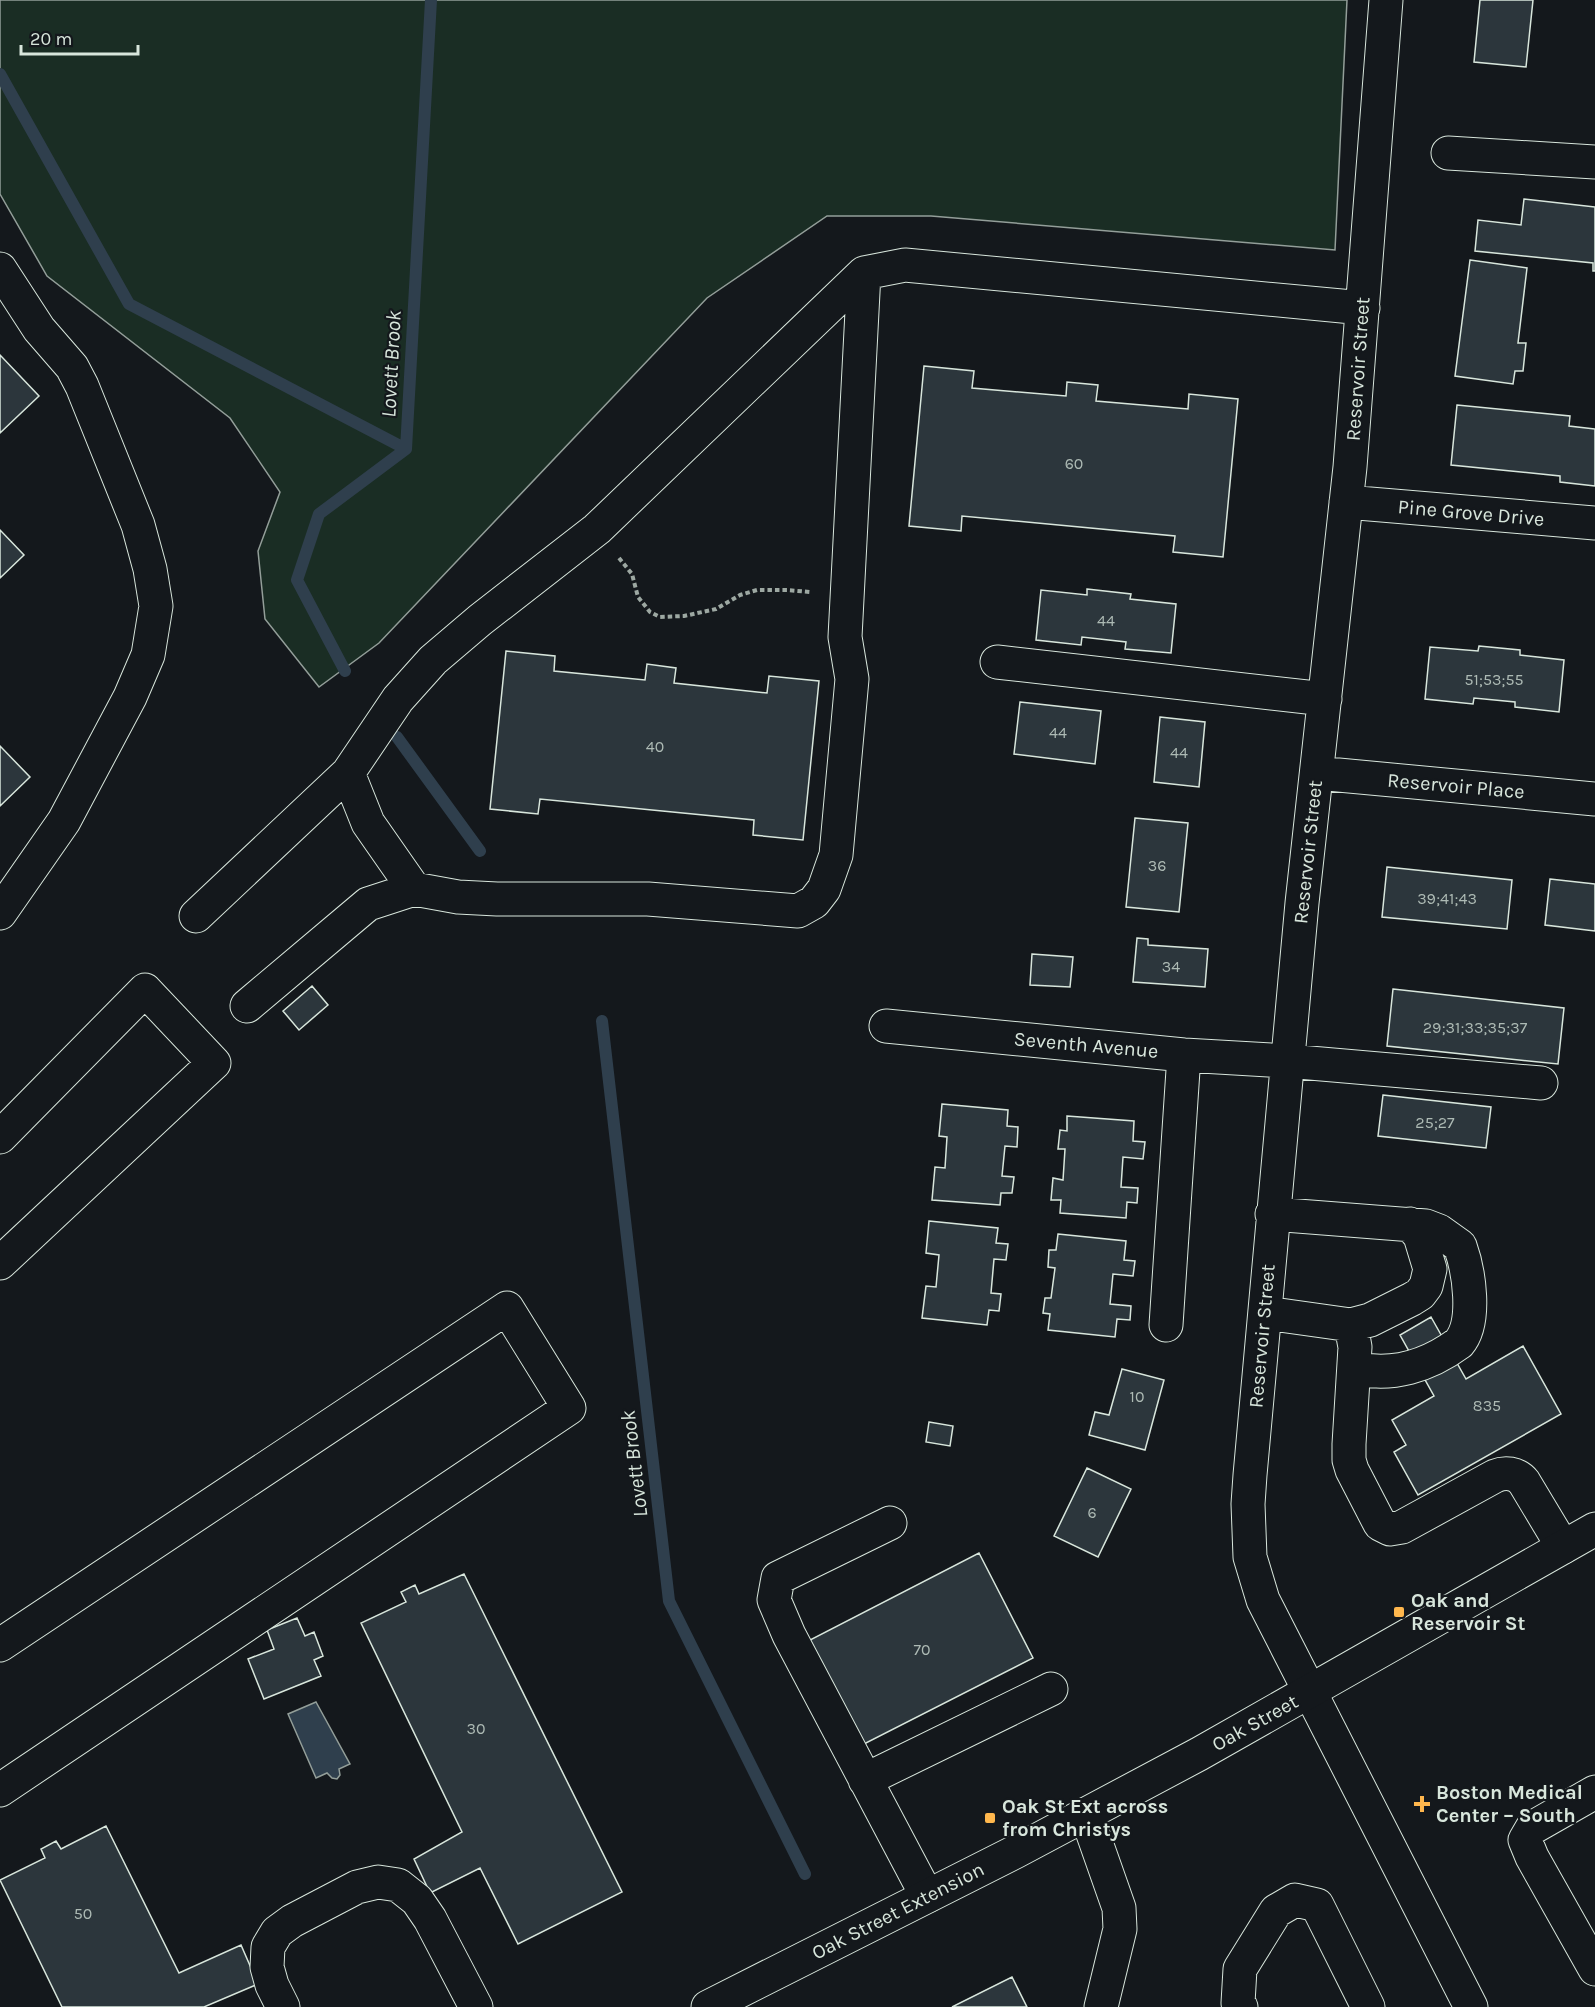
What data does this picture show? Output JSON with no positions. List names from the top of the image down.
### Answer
{
  "streets": {
    "street": [
      "Reservoir Street",
      "Pine Grove Drive",
      "Reservoir Place",
      "Seventh Avenue",
      "Oak Street",
      "Oak Street Extension"
    ]
  },
  "crossings": [
    ["Reservoir Street", "Pine Grove Drive"],
    ["Reservoir Street", "Reservoir Place"],
    ["Reservoir Street", "Seventh Avenue"],
    ["Reservoir Street", "Oak Street"],
    ["Oak Street", "Oak Street Extension"]
  ],
  "water": ["Lovett Brook"],
  "places": {
    "transit": ["Oak and Reservoir St", "Oak St Ext across from Christys"],
    "health": ["Boston Medical Center – South"]
  },
  "house_numbers": [
    "60",
    "44",
    "51;53;55",
    "44",
    "40",
    "44",
    "36",
    "39;41;43",
    "34",
    "29;31;33;35;37",
    "25;27",
    "10",
    "835",
    "6",
    "70",
    "30",
    "50"
  ],
  "scale_bar": "20 m"
}
